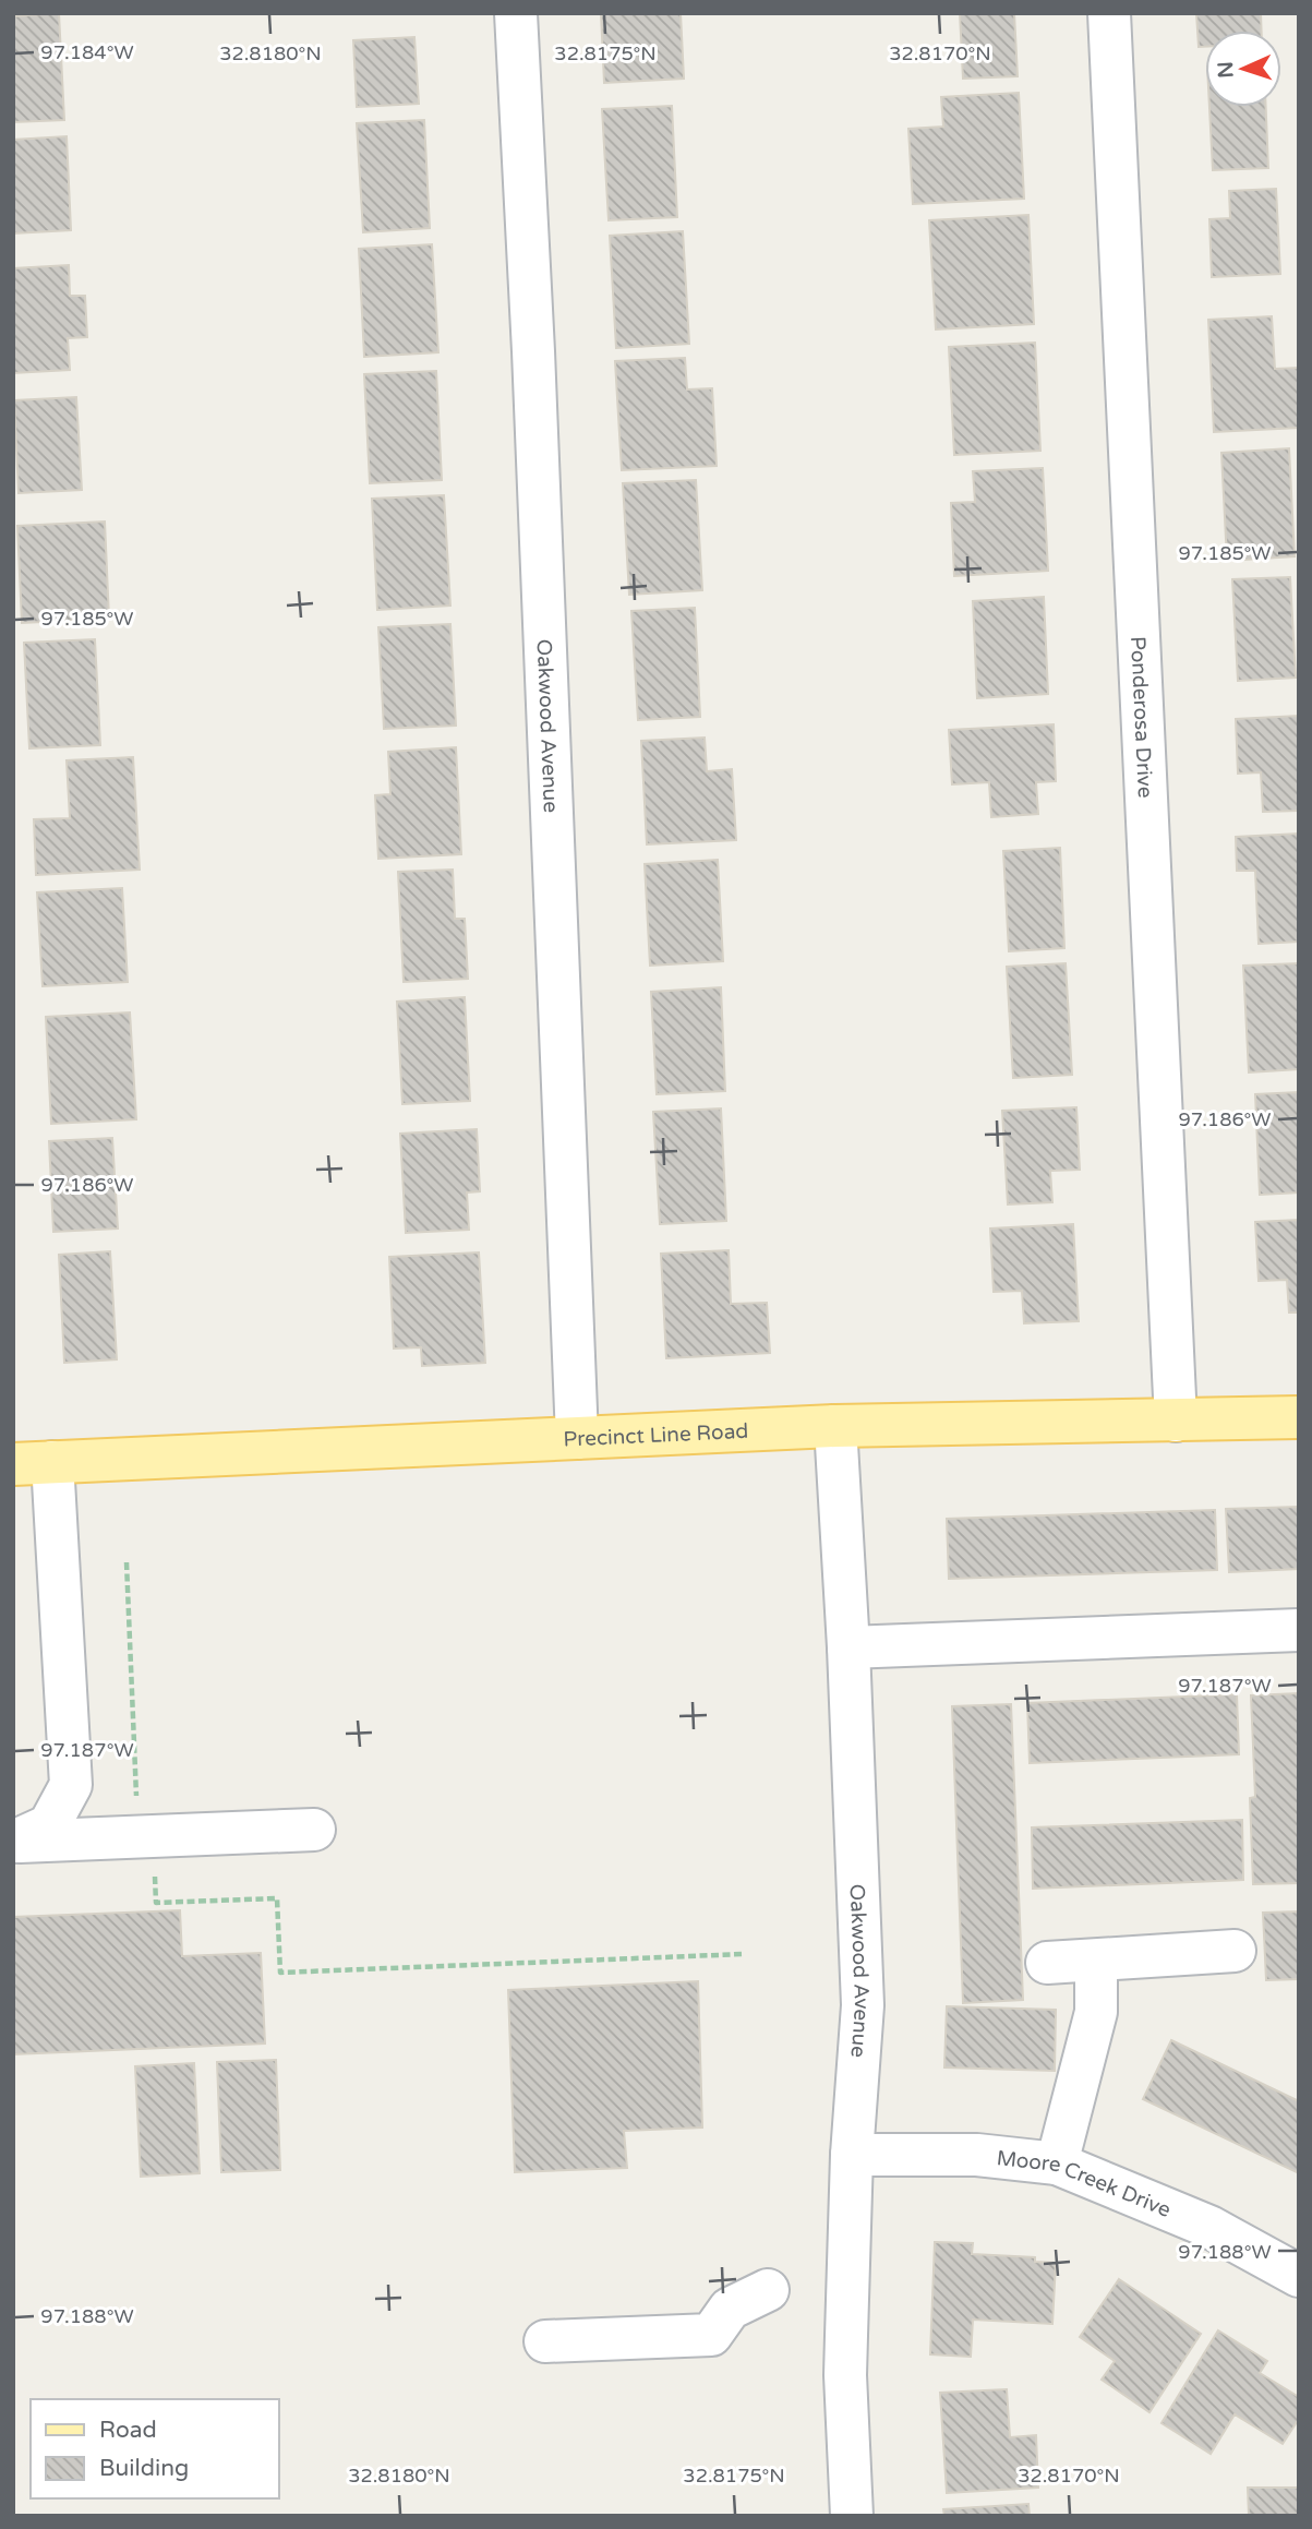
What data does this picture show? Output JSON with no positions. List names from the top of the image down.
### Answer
{
  "streets": {
    "main road": ["Precinct Line Road"],
    "street": ["Ponderosa Drive", "Oakwood Avenue", "Moore Creek Drive"]
  },
  "crossings": [
    ["Ponderosa Drive", "Precinct Line Road"],
    ["Oakwood Avenue", "Precinct Line Road"],
    ["Oakwood Avenue", "Moore Creek Drive"]
  ],
  "legend": ["Road", "Building"],
  "north": "left",
  "coordinates": [
    "97.184°W",
    "32.8180°N",
    "32.8175°N",
    "32.8170°N",
    "97.185°W",
    "97.186°W",
    "97.187°W",
    "97.188°W"
  ]
}
